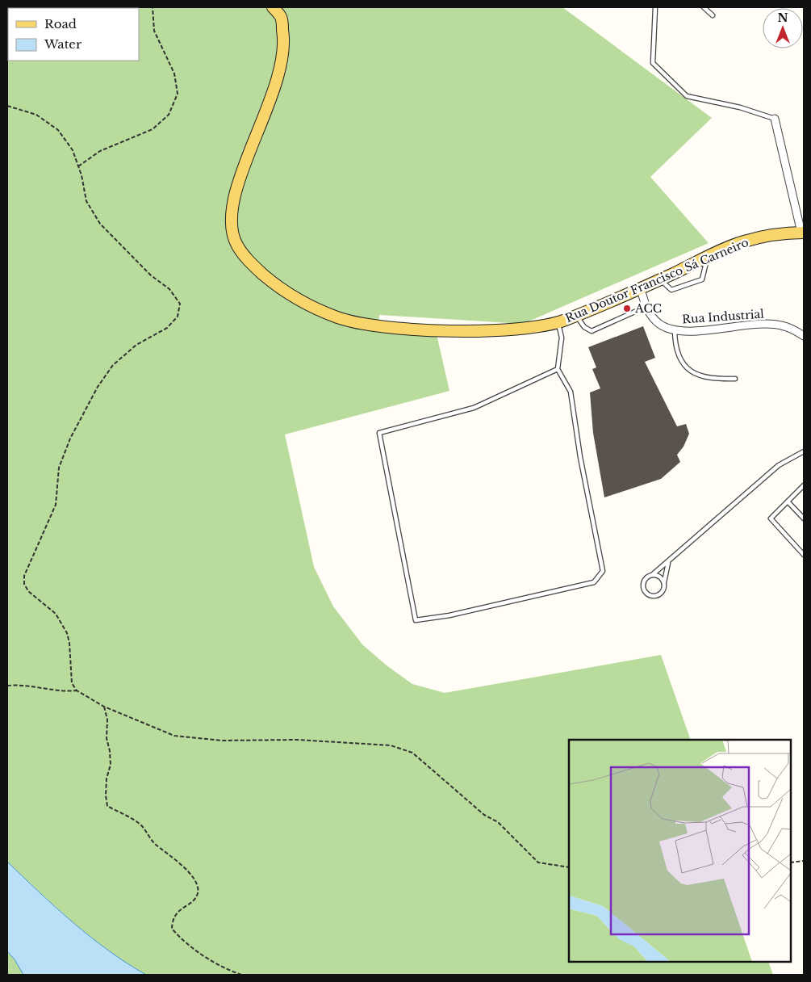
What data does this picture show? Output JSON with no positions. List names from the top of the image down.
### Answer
{
  "streets": {
    "main road": ["Rua Doutor Francisco Sá Carneiro"],
    "street": ["Rua Industrial"]
  },
  "crossings": [
    ["Rua Doutor Francisco Sá Carneiro", "Rua Industrial"]
  ],
  "places": ["ACC"],
  "legend": ["Road", "Water"],
  "north": "top"
}
